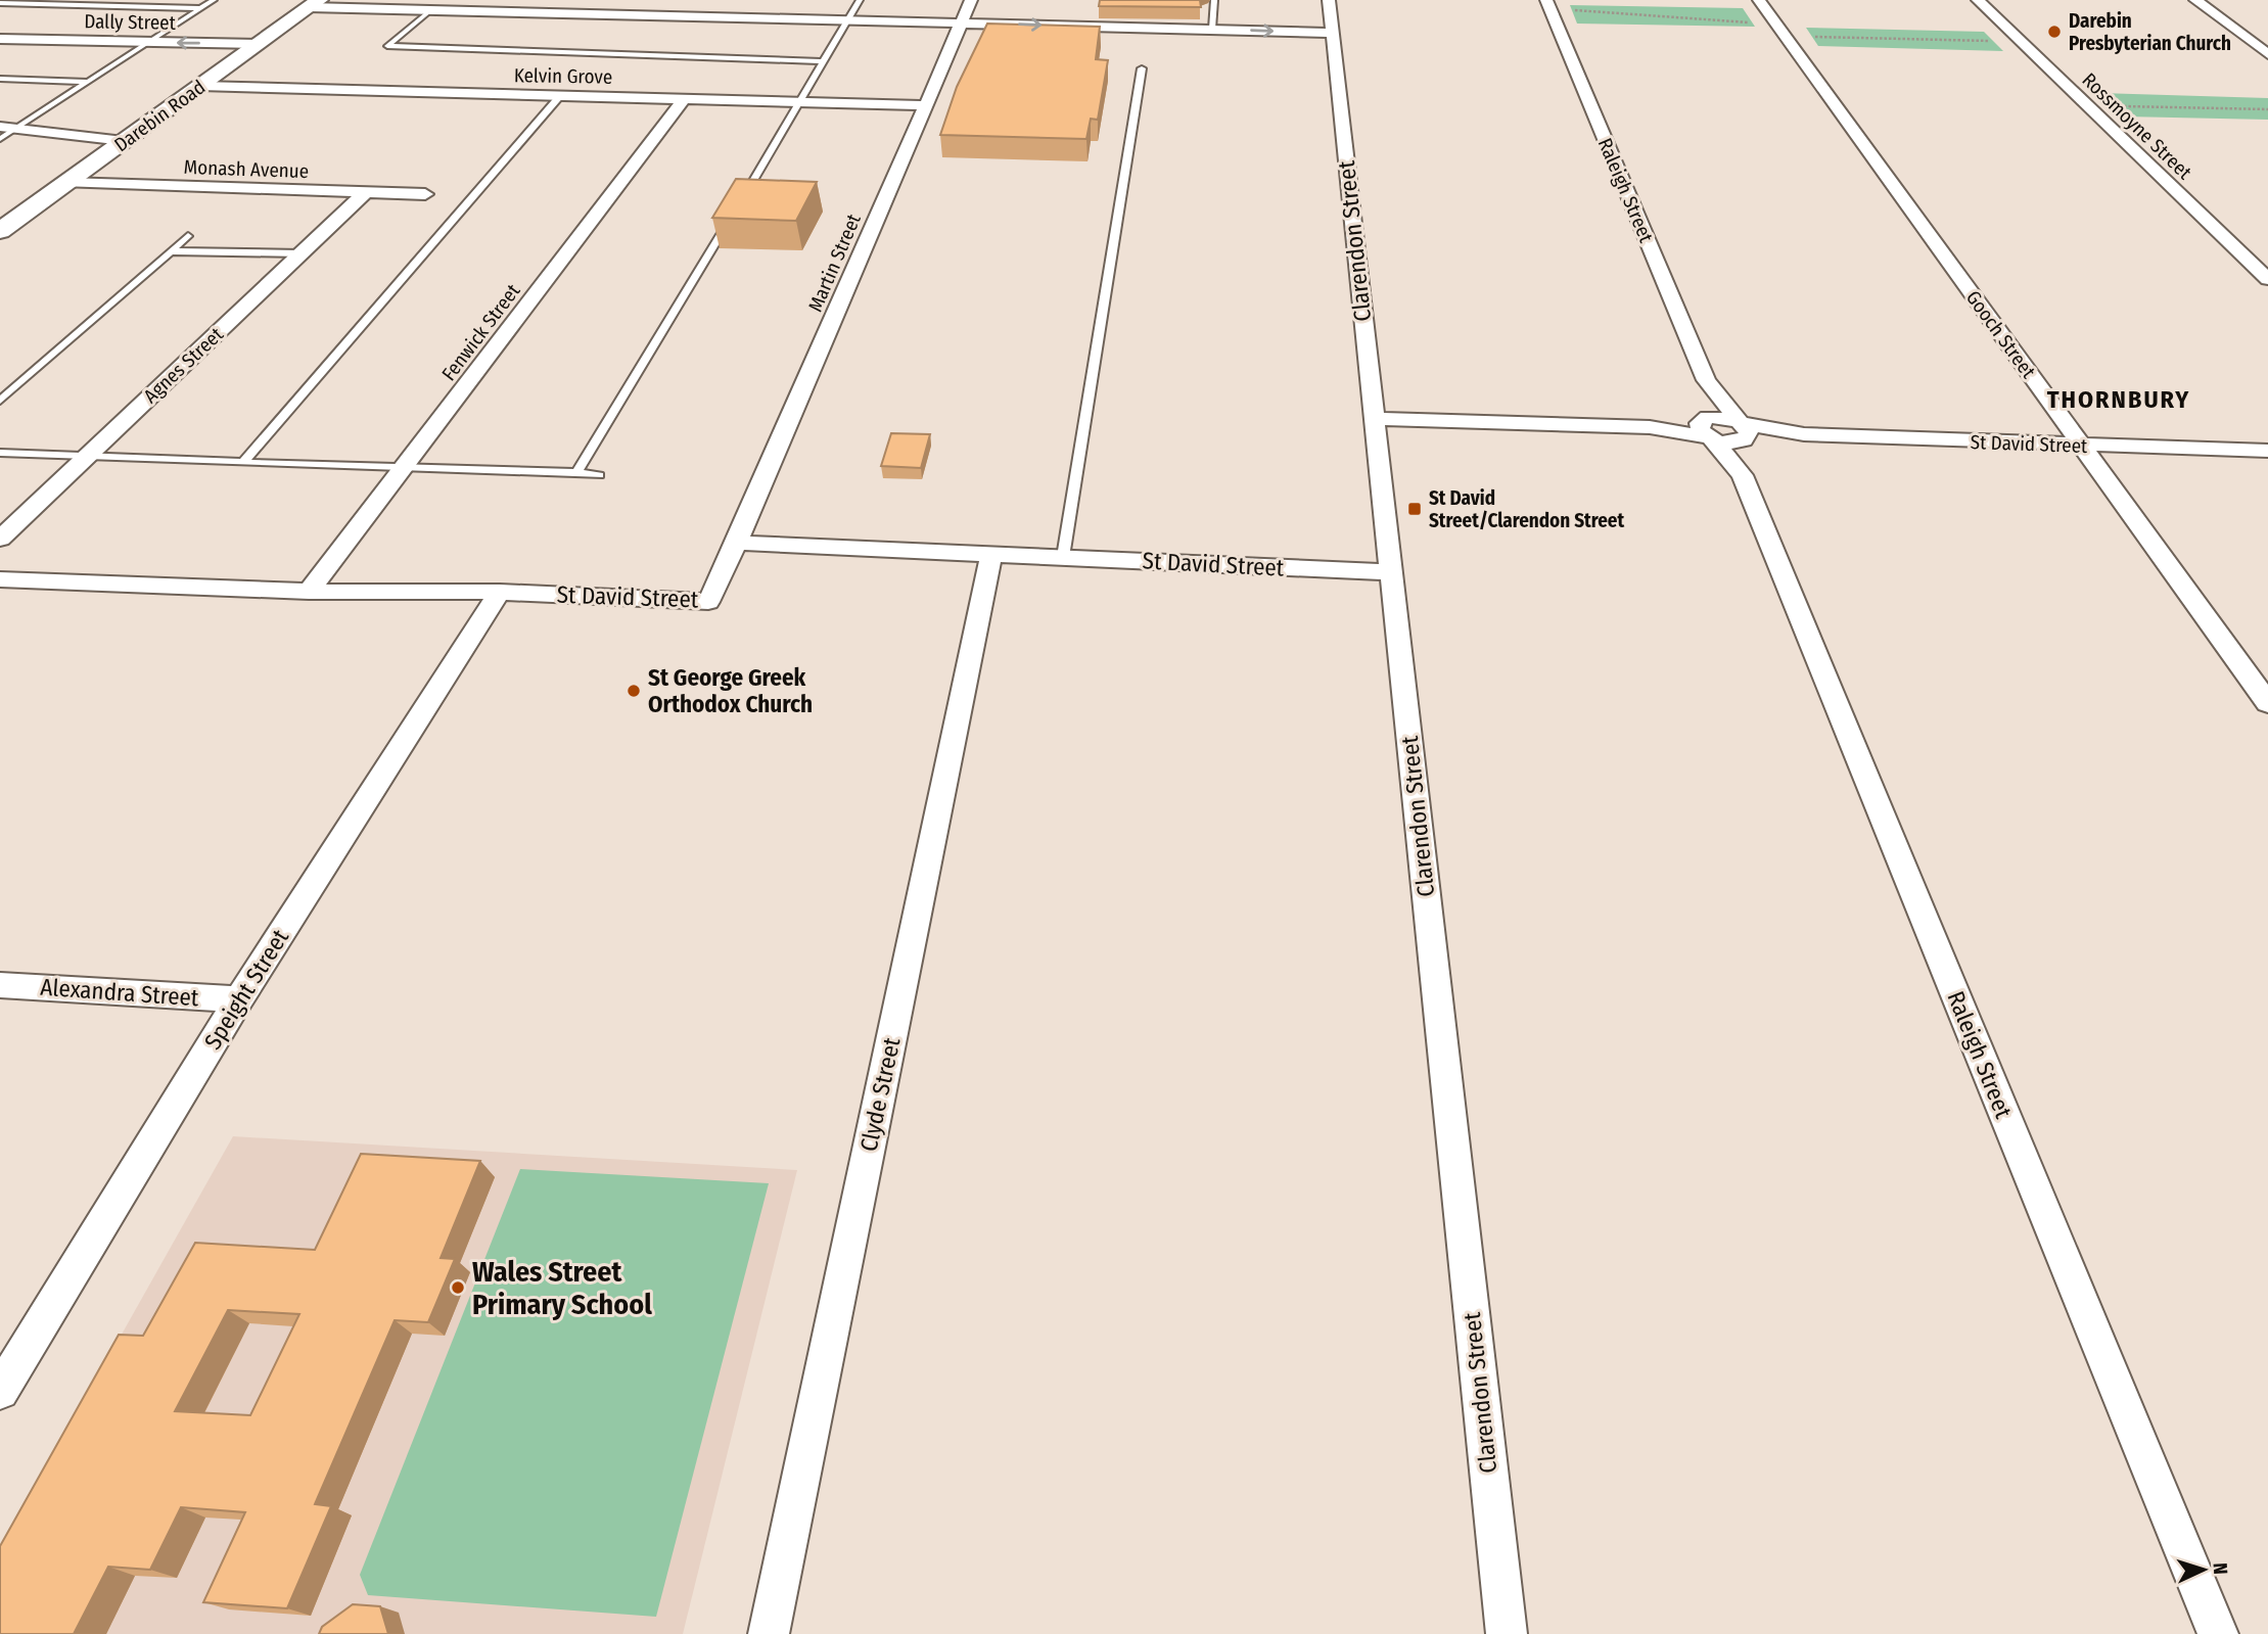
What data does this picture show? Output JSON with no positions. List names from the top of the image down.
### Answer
{
  "streets": {
    "main road": ["Darebin Road"],
    "street": [
      "Dally Street",
      "Kelvin Grove",
      "Rossmoyne Street",
      "Monash Avenue",
      "Raleigh Street",
      "Clarendon Street",
      "Martin Street",
      "Fenwick Street",
      "Gooch Street",
      "Agnes Street",
      "St David Street",
      "Speight Street",
      "Alexandra Street",
      "Clyde Street"
    ]
  },
  "crossings": [
    ["Dally Street", "Darebin Road"],
    ["Kelvin Grove", "Darebin Road"],
    ["Kelvin Grove", "Martin Street"],
    ["Kelvin Grove", "Fenwick Street"],
    ["Darebin Road", "Monash Avenue"],
    ["Monash Avenue", "Agnes Street"],
    ["Raleigh Street", "St David Street"],
    ["Clarendon Street", "St David Street"],
    ["Martin Street", "St David Street"],
    ["Fenwick Street", "St David Street"],
    ["Gooch Street", "St David Street"],
    ["St David Street", "Speight Street"],
    ["St David Street", "Clyde Street"],
    ["Speight Street", "Alexandra Street"]
  ],
  "one_way": ["Dally Street"],
  "districts": ["THORNBURY"],
  "places": {
    "other": ["Darebin Presbyterian Church", "St George Greek Orthodox Church", "Wales Street Primary School"],
    "transit": ["St David Street/Clarendon Street"]
  },
  "north": "right"
}
